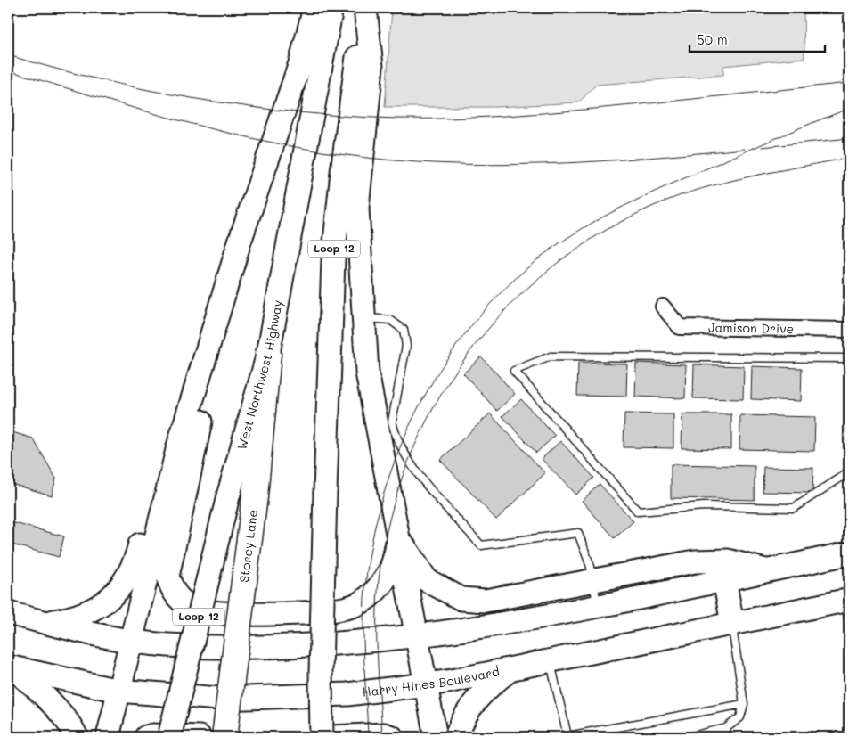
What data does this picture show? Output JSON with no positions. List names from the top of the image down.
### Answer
{
  "streets": {
    "highway": ["Storey Lane"],
    "main road": ["Loop 12", "West Northwest Highway", "Harry Hines Boulevard"],
    "street": ["Jamison Drive"]
  },
  "crossings": [
    ["West Northwest Highway", "Storey Lane"]
  ],
  "scale_bar": "50 m"
}
